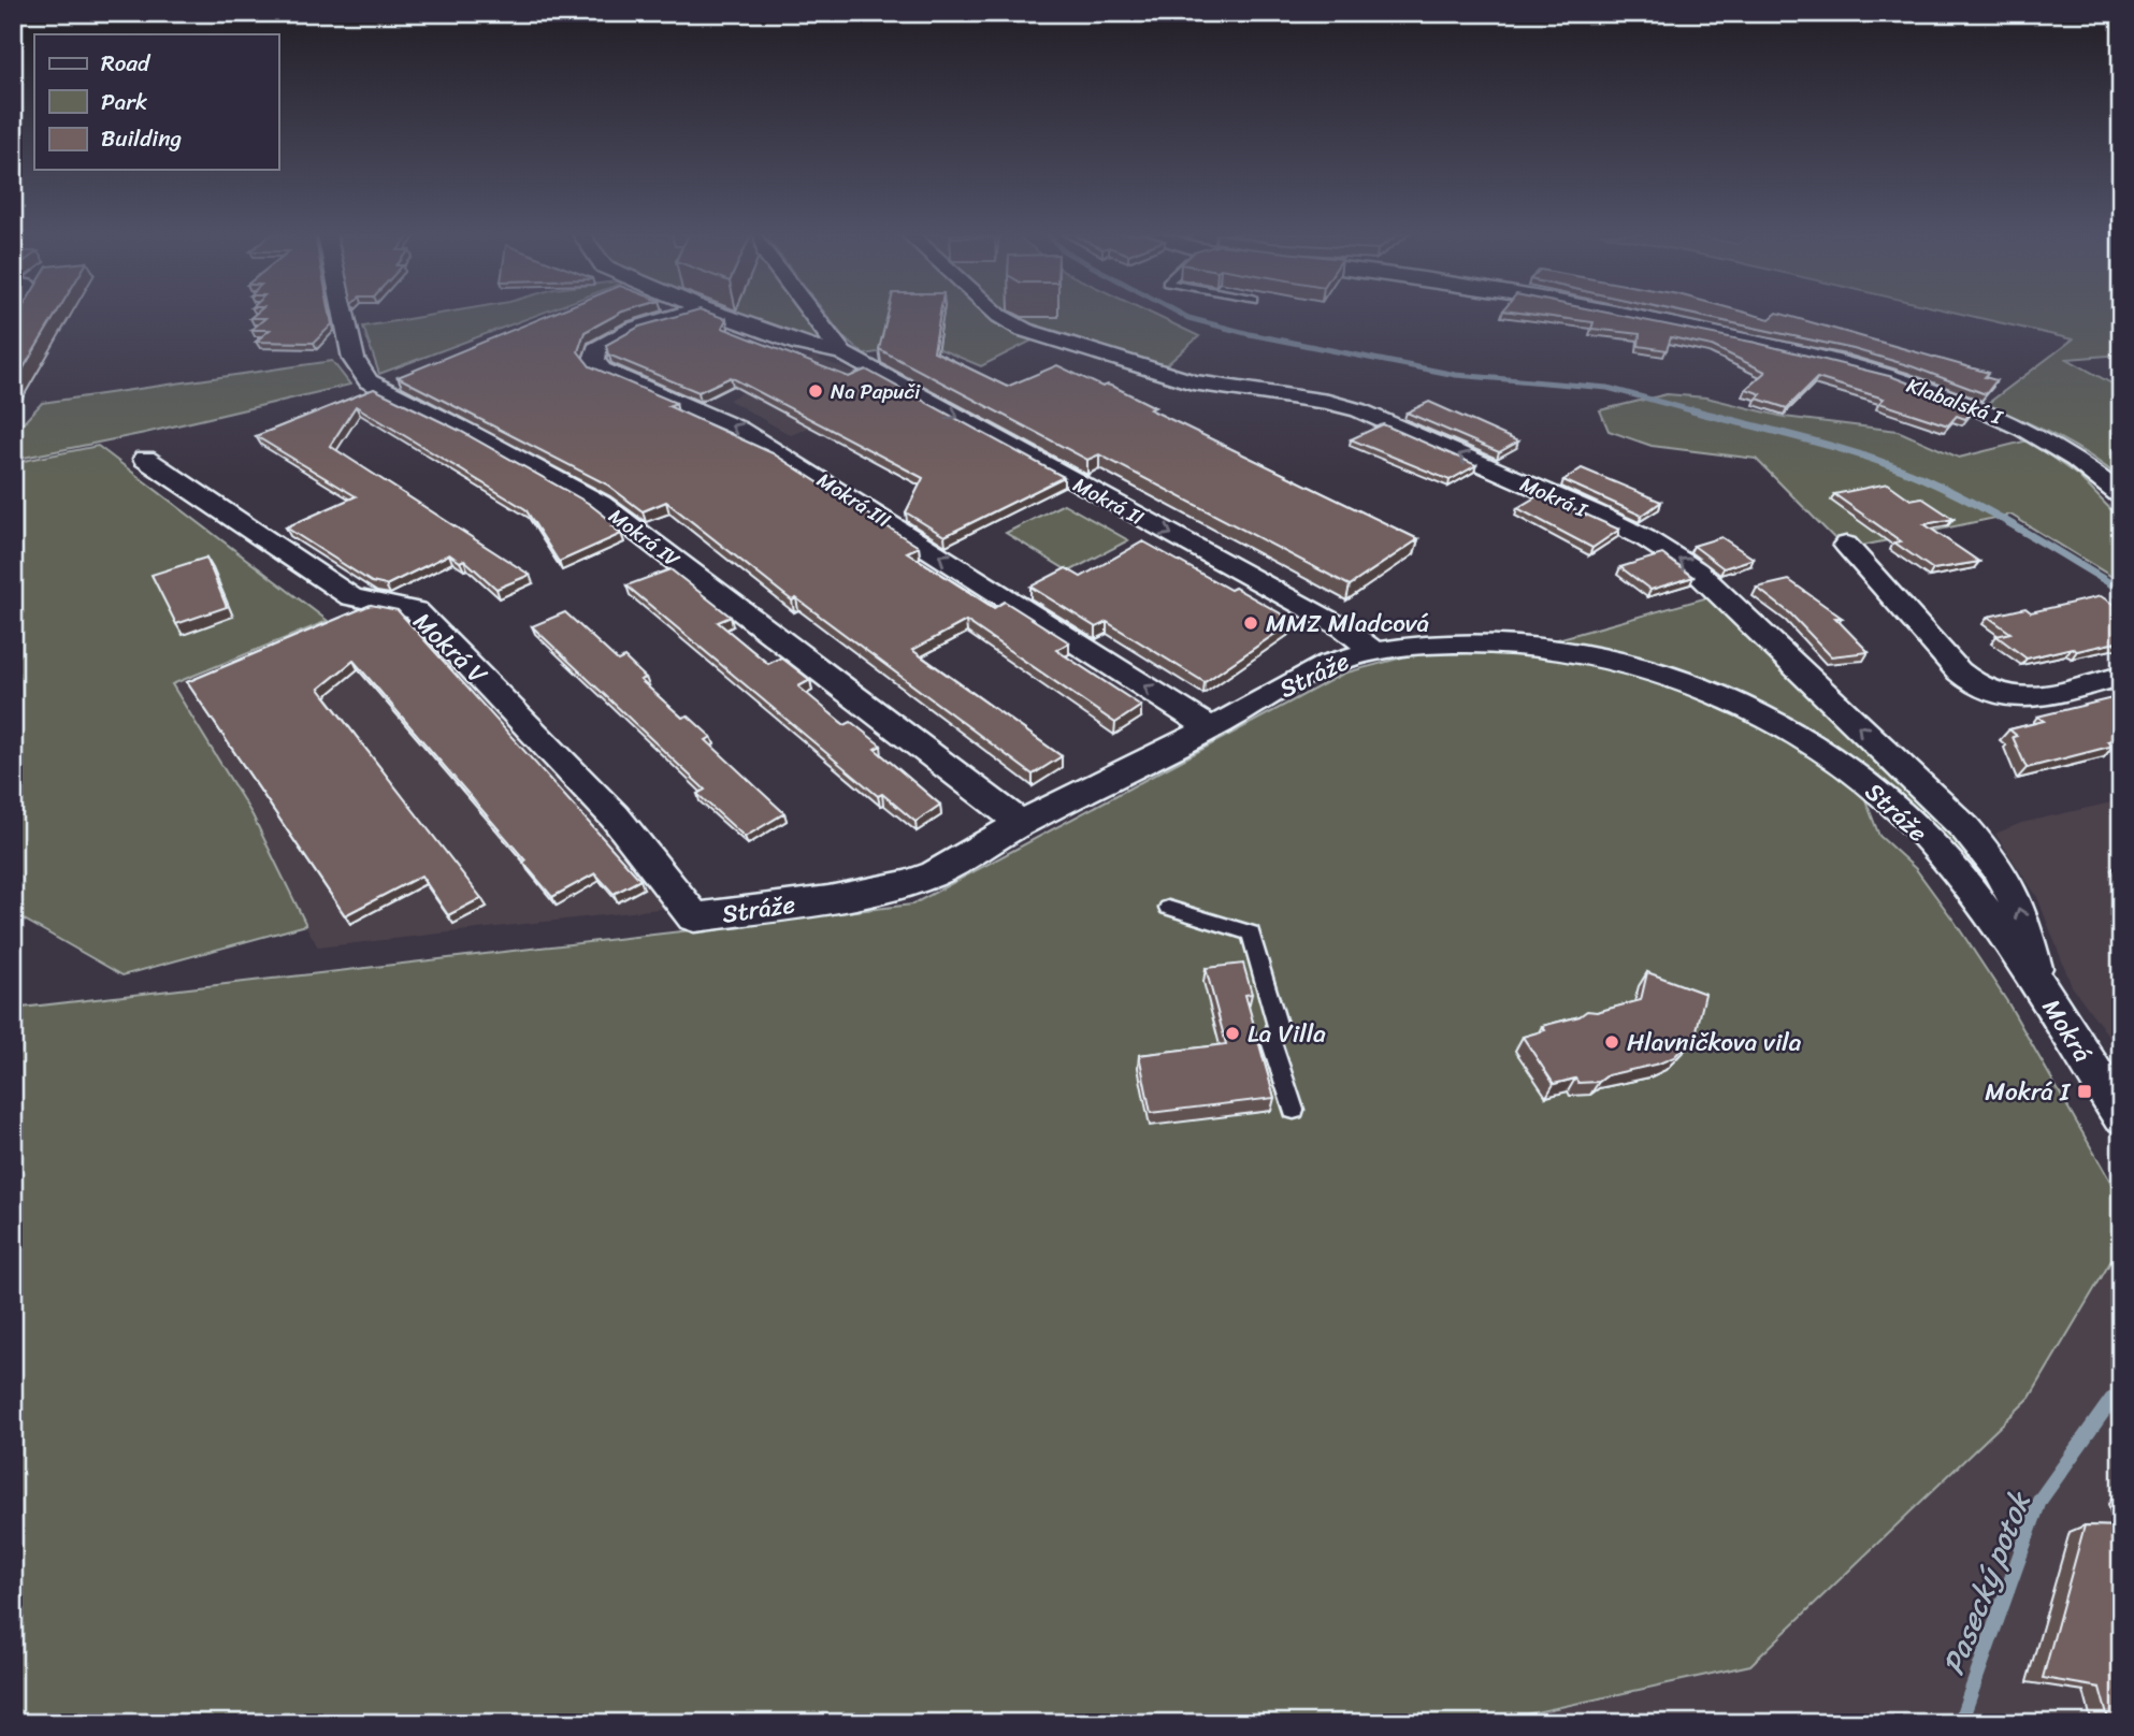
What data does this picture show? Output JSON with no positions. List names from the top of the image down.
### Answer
{
  "streets": {
    "street": [
      "Klabalská I",
      "Mokrá I",
      "Mokrá III",
      "Mokrá II",
      "Mokrá IV",
      "Mokrá V",
      "Stráže",
      "Mokrá"
    ]
  },
  "crossings": [
    ["Mokrá I", "Stráže"],
    ["Mokrá I", "Mokrá"],
    ["Mokrá III", "Stráže"],
    ["Mokrá II", "Stráže"],
    ["Mokrá IV", "Stráže"],
    ["Mokrá V", "Stráže"],
    ["Stráže", "Mokrá"]
  ],
  "one_way": ["Mokrá I", "Mokrá III", "Mokrá II"],
  "water": ["Pasecký potok"],
  "places": {
    "other": [
      "Na Papuči",
      "MMZ Mladcová",
      "La Villa",
      "Hlavničkova vila"
    ],
    "transit": ["Mokrá I"]
  },
  "legend": ["Road", "Park", "Building"]
}
